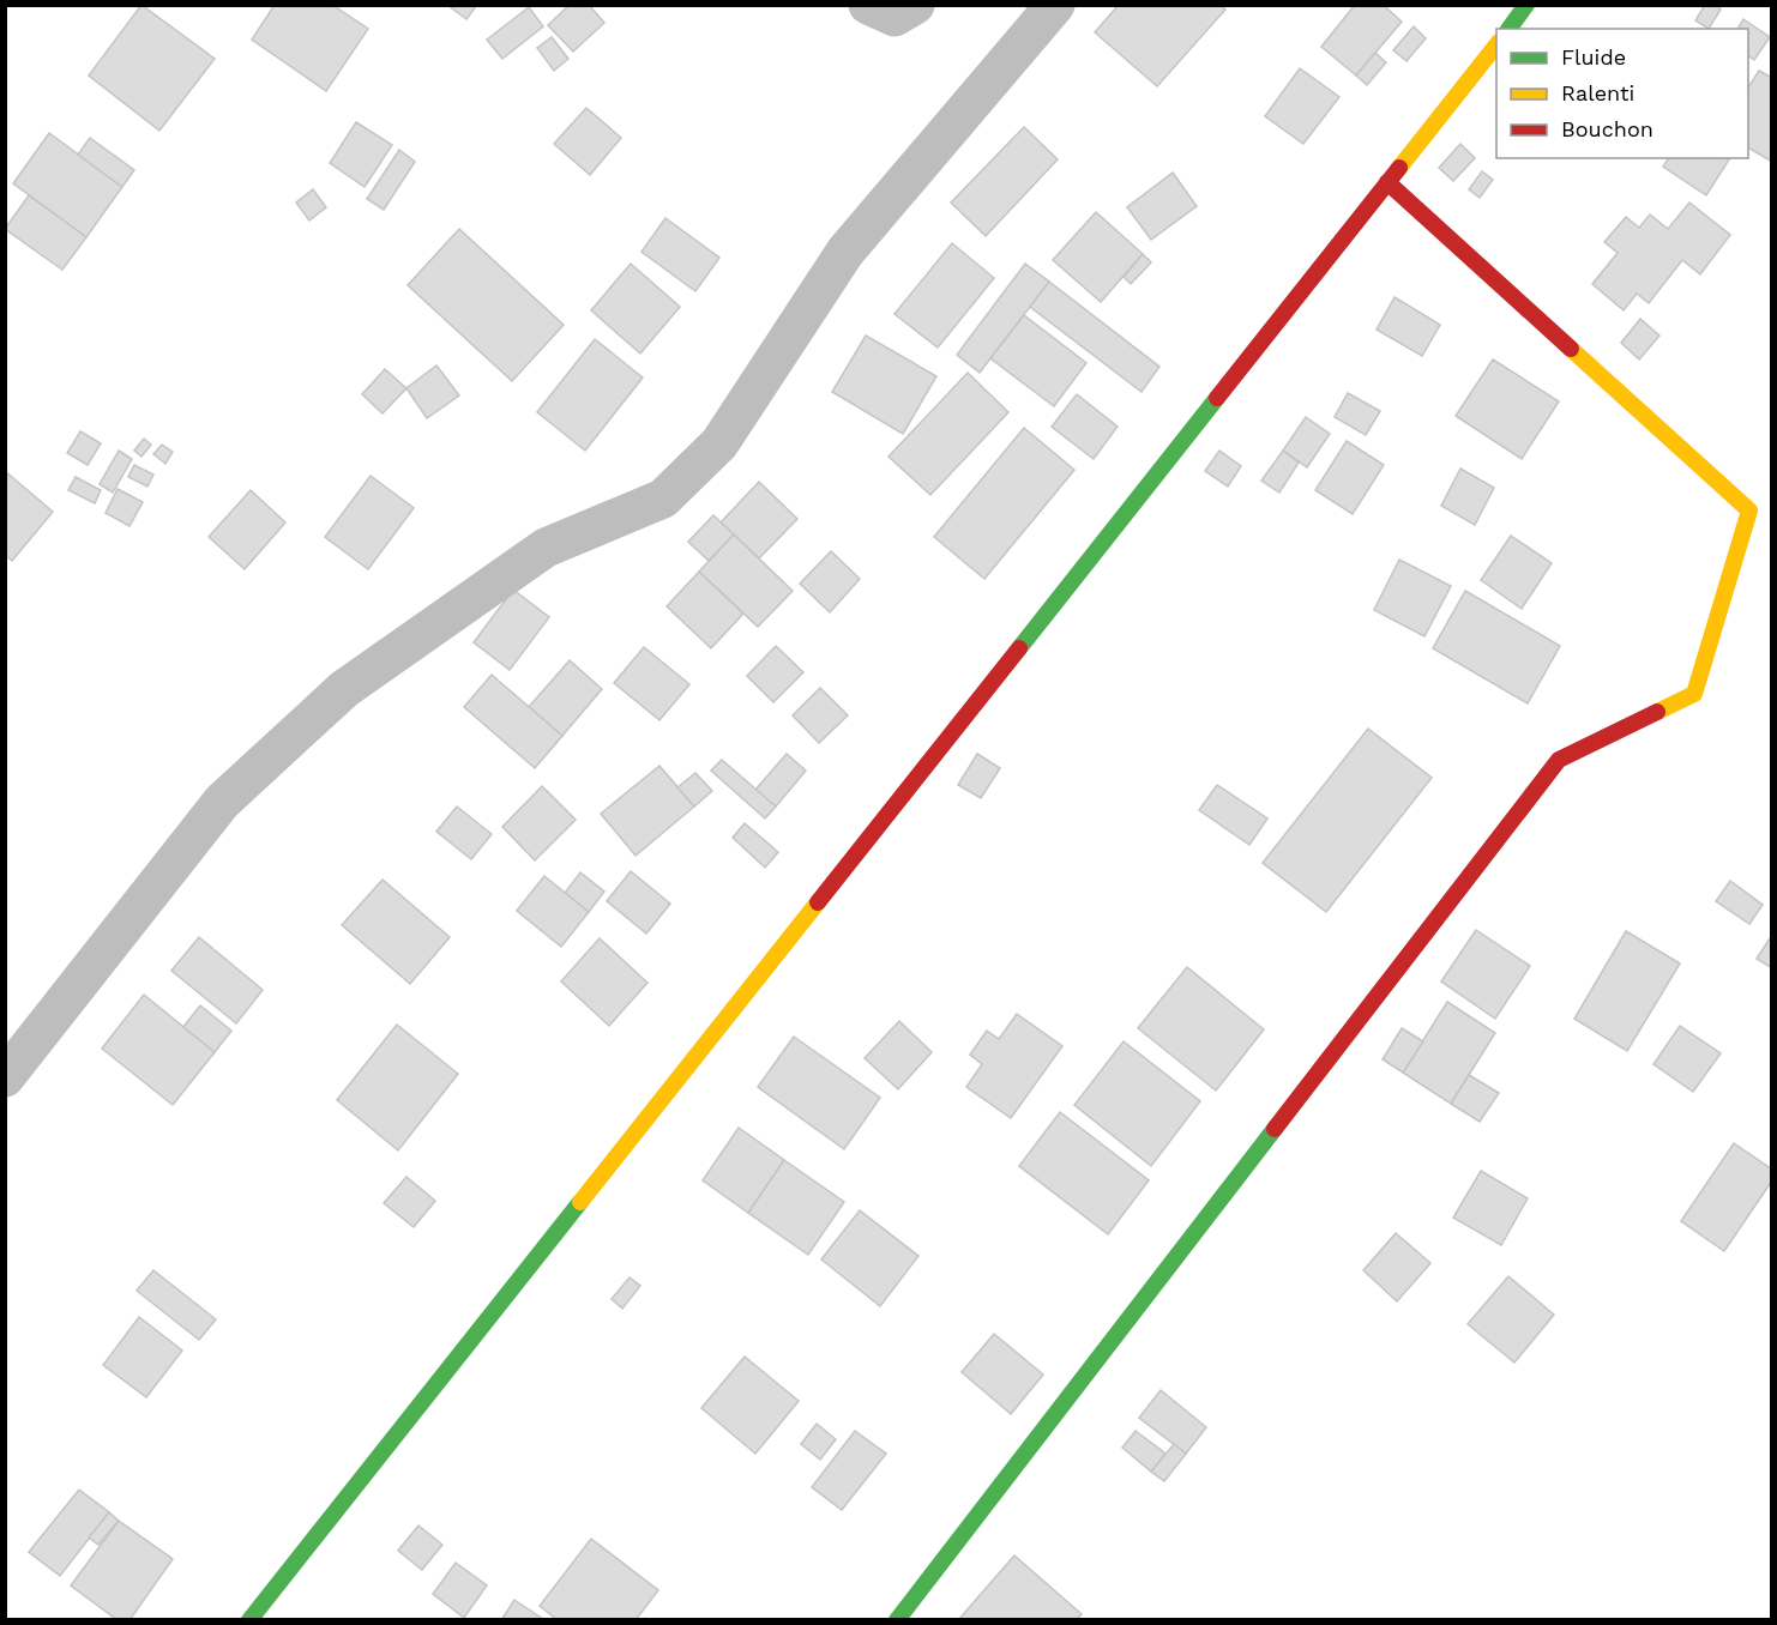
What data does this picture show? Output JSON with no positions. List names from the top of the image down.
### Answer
{
  "legend": ["Fluide", "Ralenti", "Bouchon"]
}
